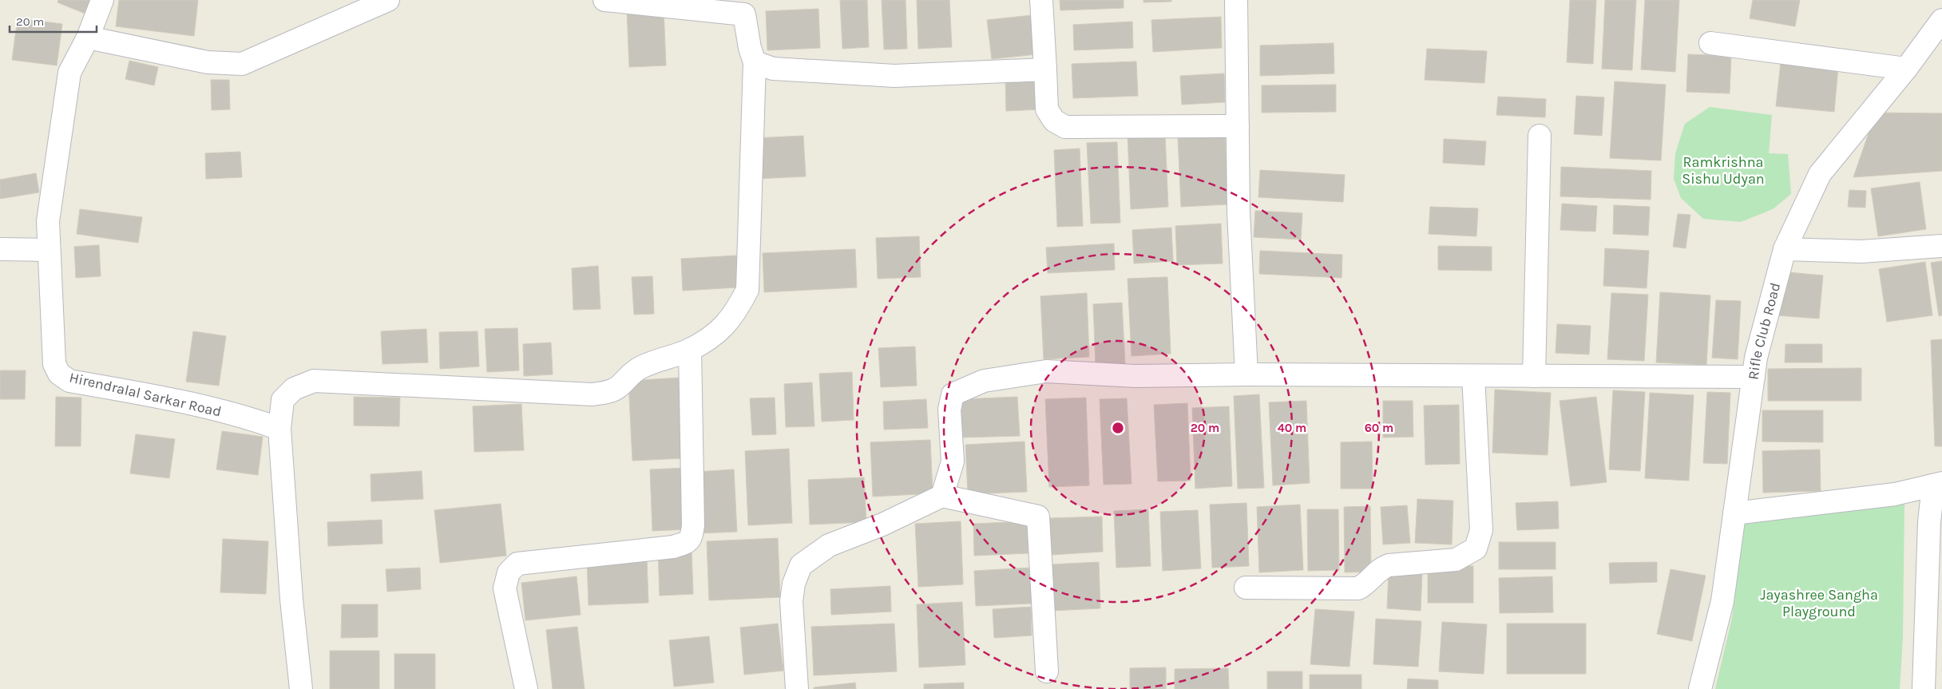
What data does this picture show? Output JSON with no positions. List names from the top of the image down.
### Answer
{
  "streets": {
    "street": ["Rifle Club Road", "Hirendralal Sarkar Road"]
  },
  "parks": ["Ramkrishna Sishu Udyan", "Jayashree Sangha Playground"],
  "scale_bar": "20 m",
  "rings": ["20 m", "40 m", "60 m"]
}
